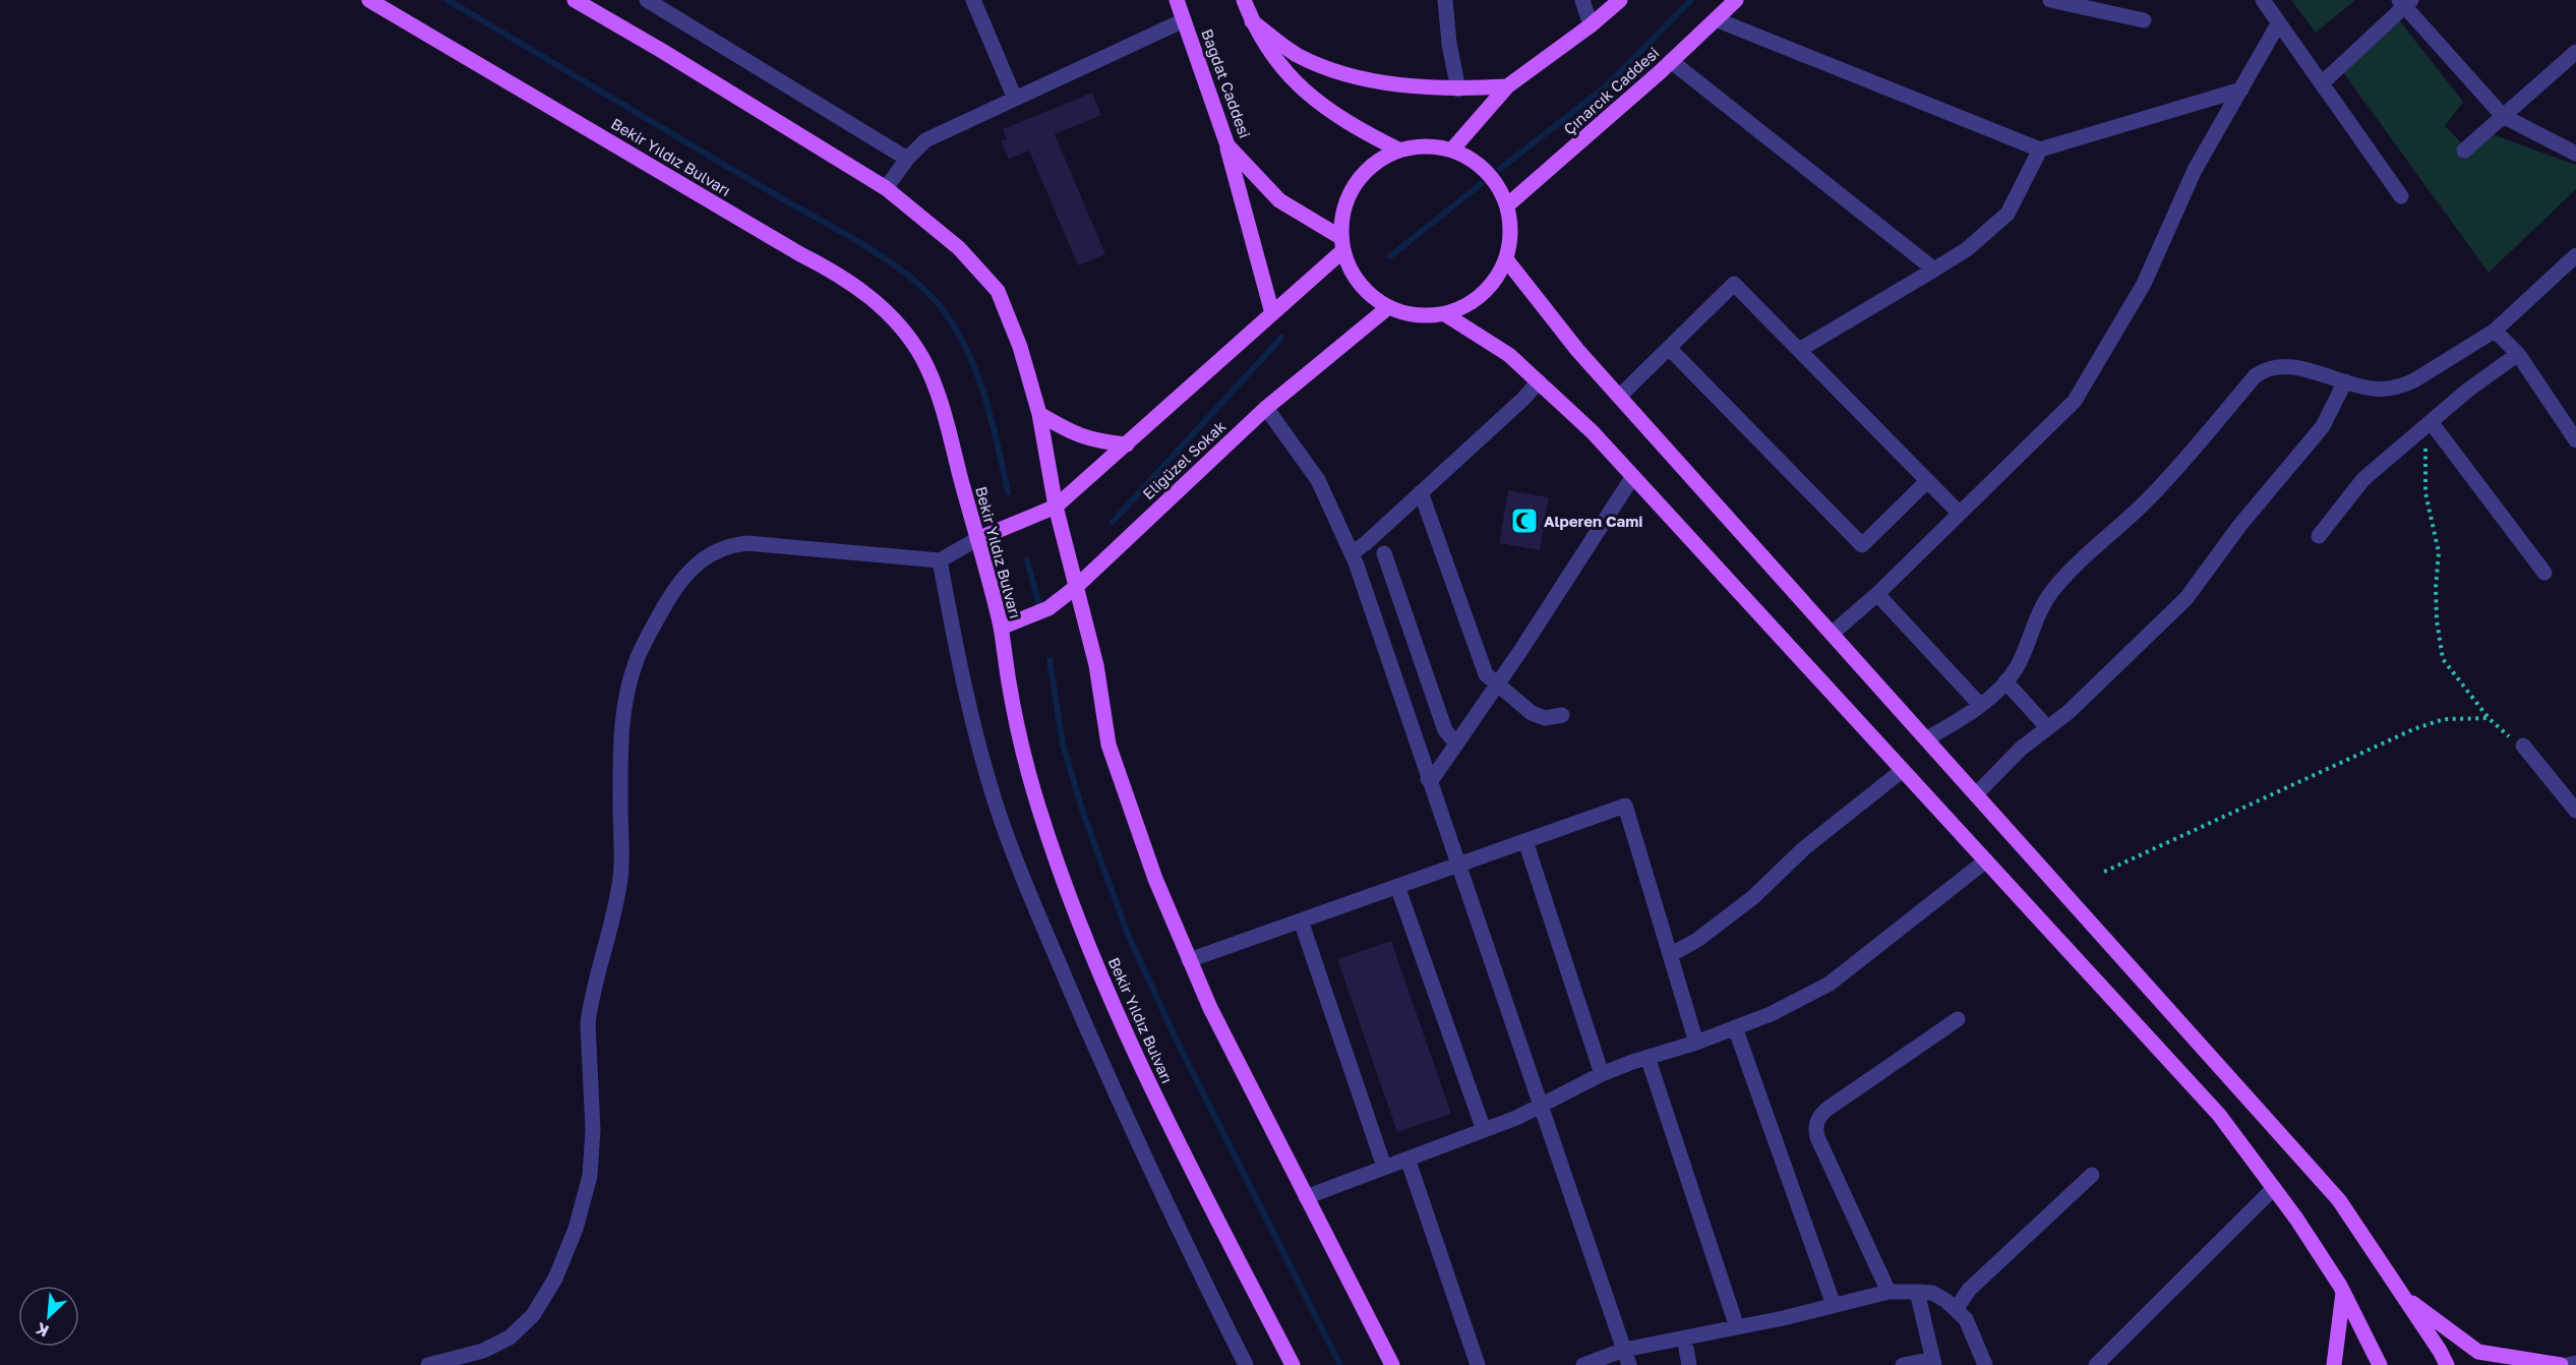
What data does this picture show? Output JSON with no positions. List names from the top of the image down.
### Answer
{
  "streets": {
    "main road": [
      "Bağdat Caddesi",
      "Çınarcık Caddesi",
      "Bekir Yıldız Bulvarı",
      "Eligüzel Sokak"
    ]
  },
  "crossings": [
    ["Bağdat Caddesi", "Çınarcık Caddesi"],
    ["Bağdat Caddesi", "Eligüzel Sokak"],
    ["Çınarcık Caddesi", "Eligüzel Sokak"],
    ["Bekir Yıldız Bulvarı", "Eligüzel Sokak"]
  ],
  "places": {
    "mosque": ["Alperen Cami"]
  },
  "north": "bottom left"
}
